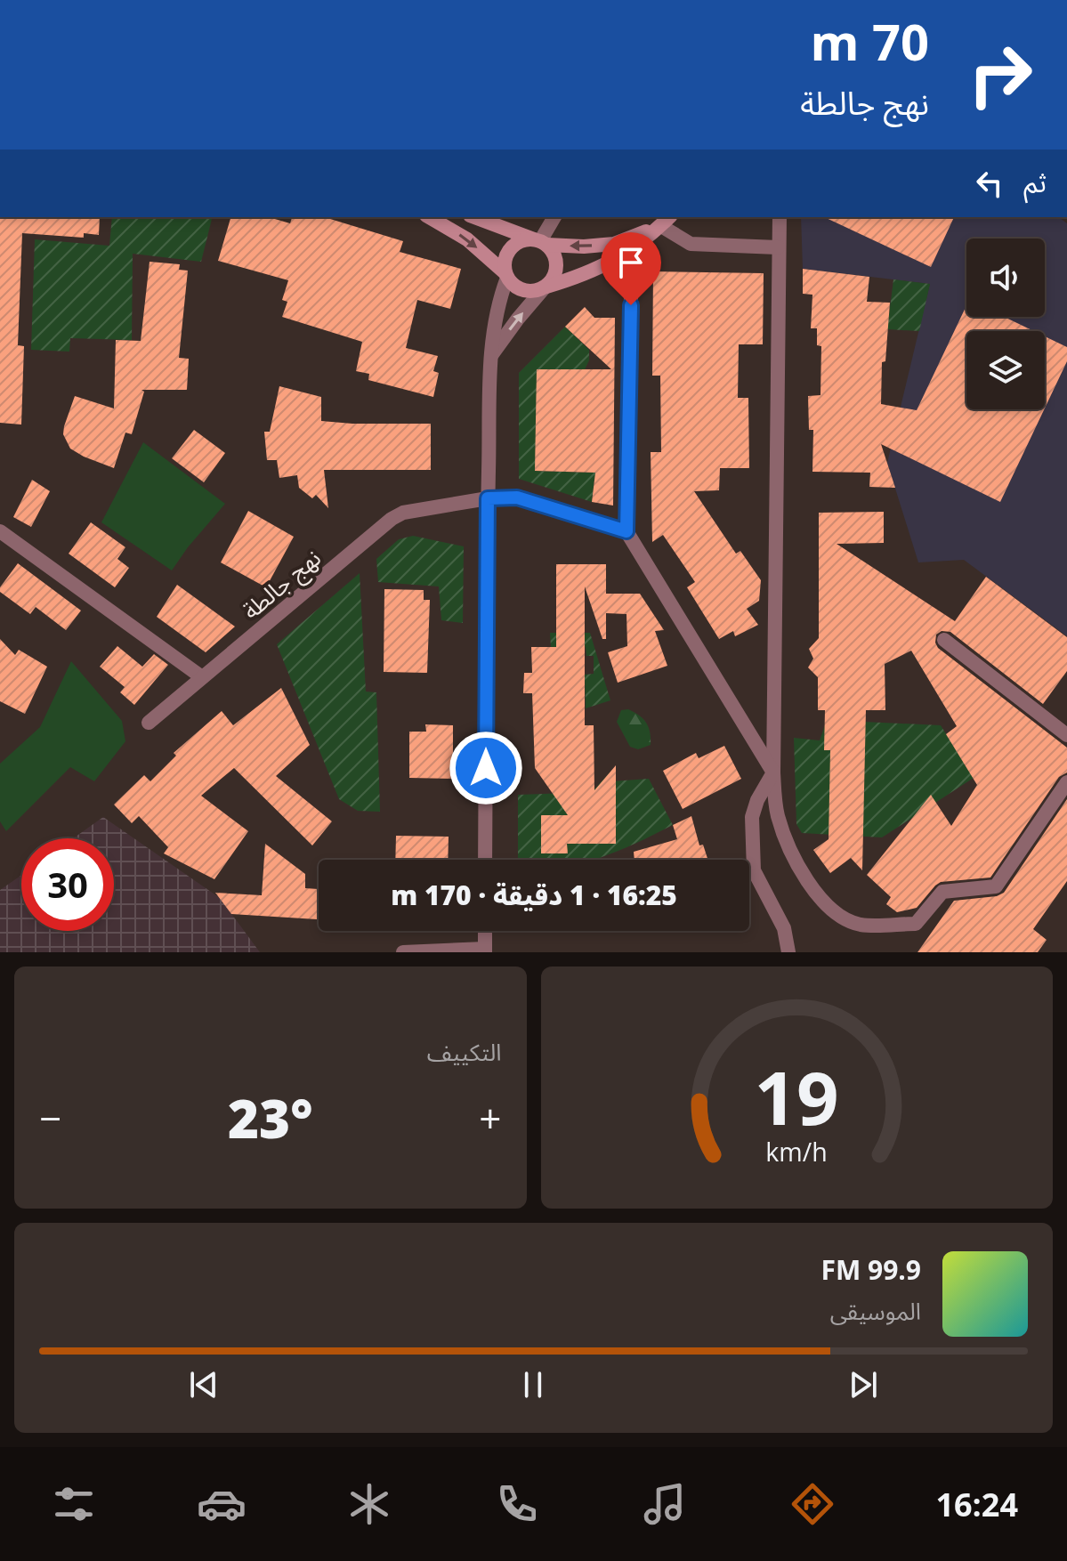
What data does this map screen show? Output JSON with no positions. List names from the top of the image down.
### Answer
{
  "streets": {
    "street": ["نهج جالطة"]
  },
  "page": {
    "turn": ["70 m", "نهج جالطة"],
    "then": "ثم",
    "limit": "30",
    "trip": "16:25 · 1 دقيقة · 170 m",
    "tile": "التكييف",
    "heat": ["−", "23°", "+"],
    "song": ["99.9 FM", "الموسيقى"],
    "tabs": "16:24",
    "gauge": ["19", "km/h"]
  }
}
